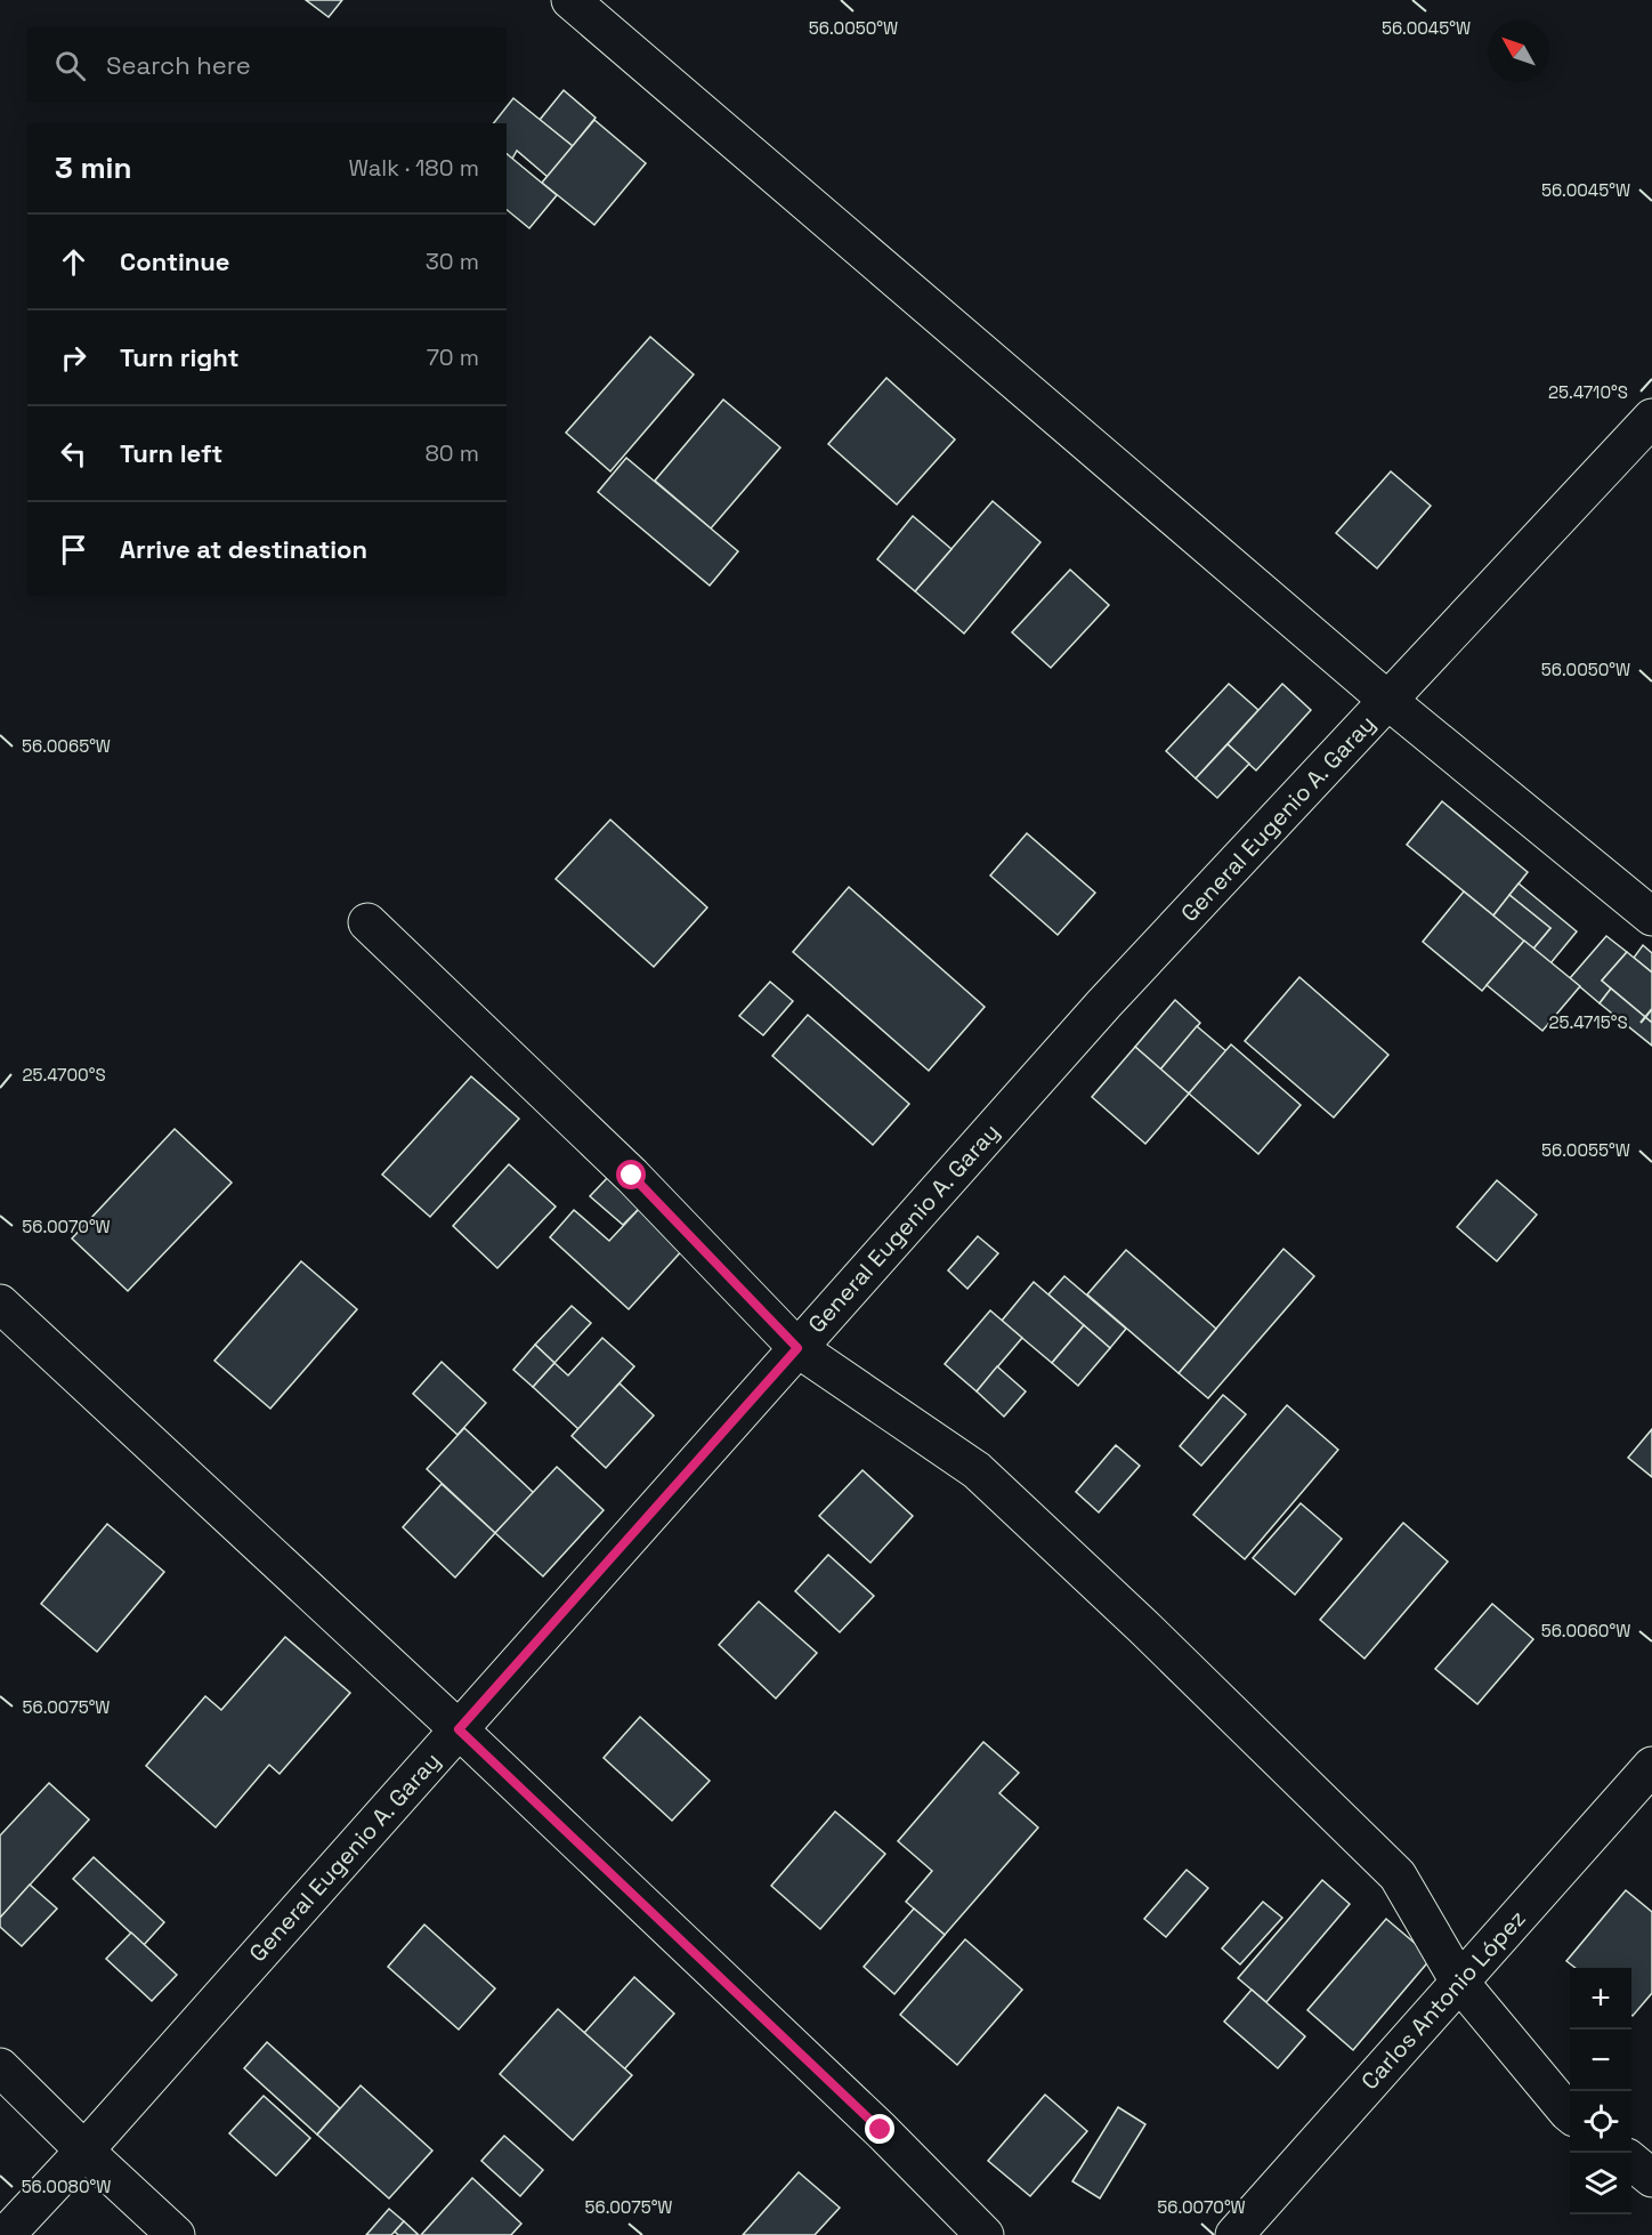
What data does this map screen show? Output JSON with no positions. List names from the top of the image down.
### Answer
{
  "streets": {
    "street": ["General Eugenio A. Garay", "Carlos Antonio López"]
  },
  "north": "top left",
  "page": {
    "search": "Search here",
    "heading": ["3 min", "Walk · 180 m"],
    "list": [
      ["Continue", "30 m"],
      ["Turn right", "70 m"],
      ["Turn left", "80 m"],
      "Arrive at destination"
    ],
    "map_buttons": ["+", "−"]
  },
  "coordinates": [
    "56.0050°W",
    "56.0045°W",
    "25.4710°S",
    "56.0065°W",
    "25.4715°S",
    "25.4700°S",
    "56.0055°W",
    "56.0070°W",
    "56.0060°W",
    "56.0075°W",
    "56.0080°W"
  ]
}
